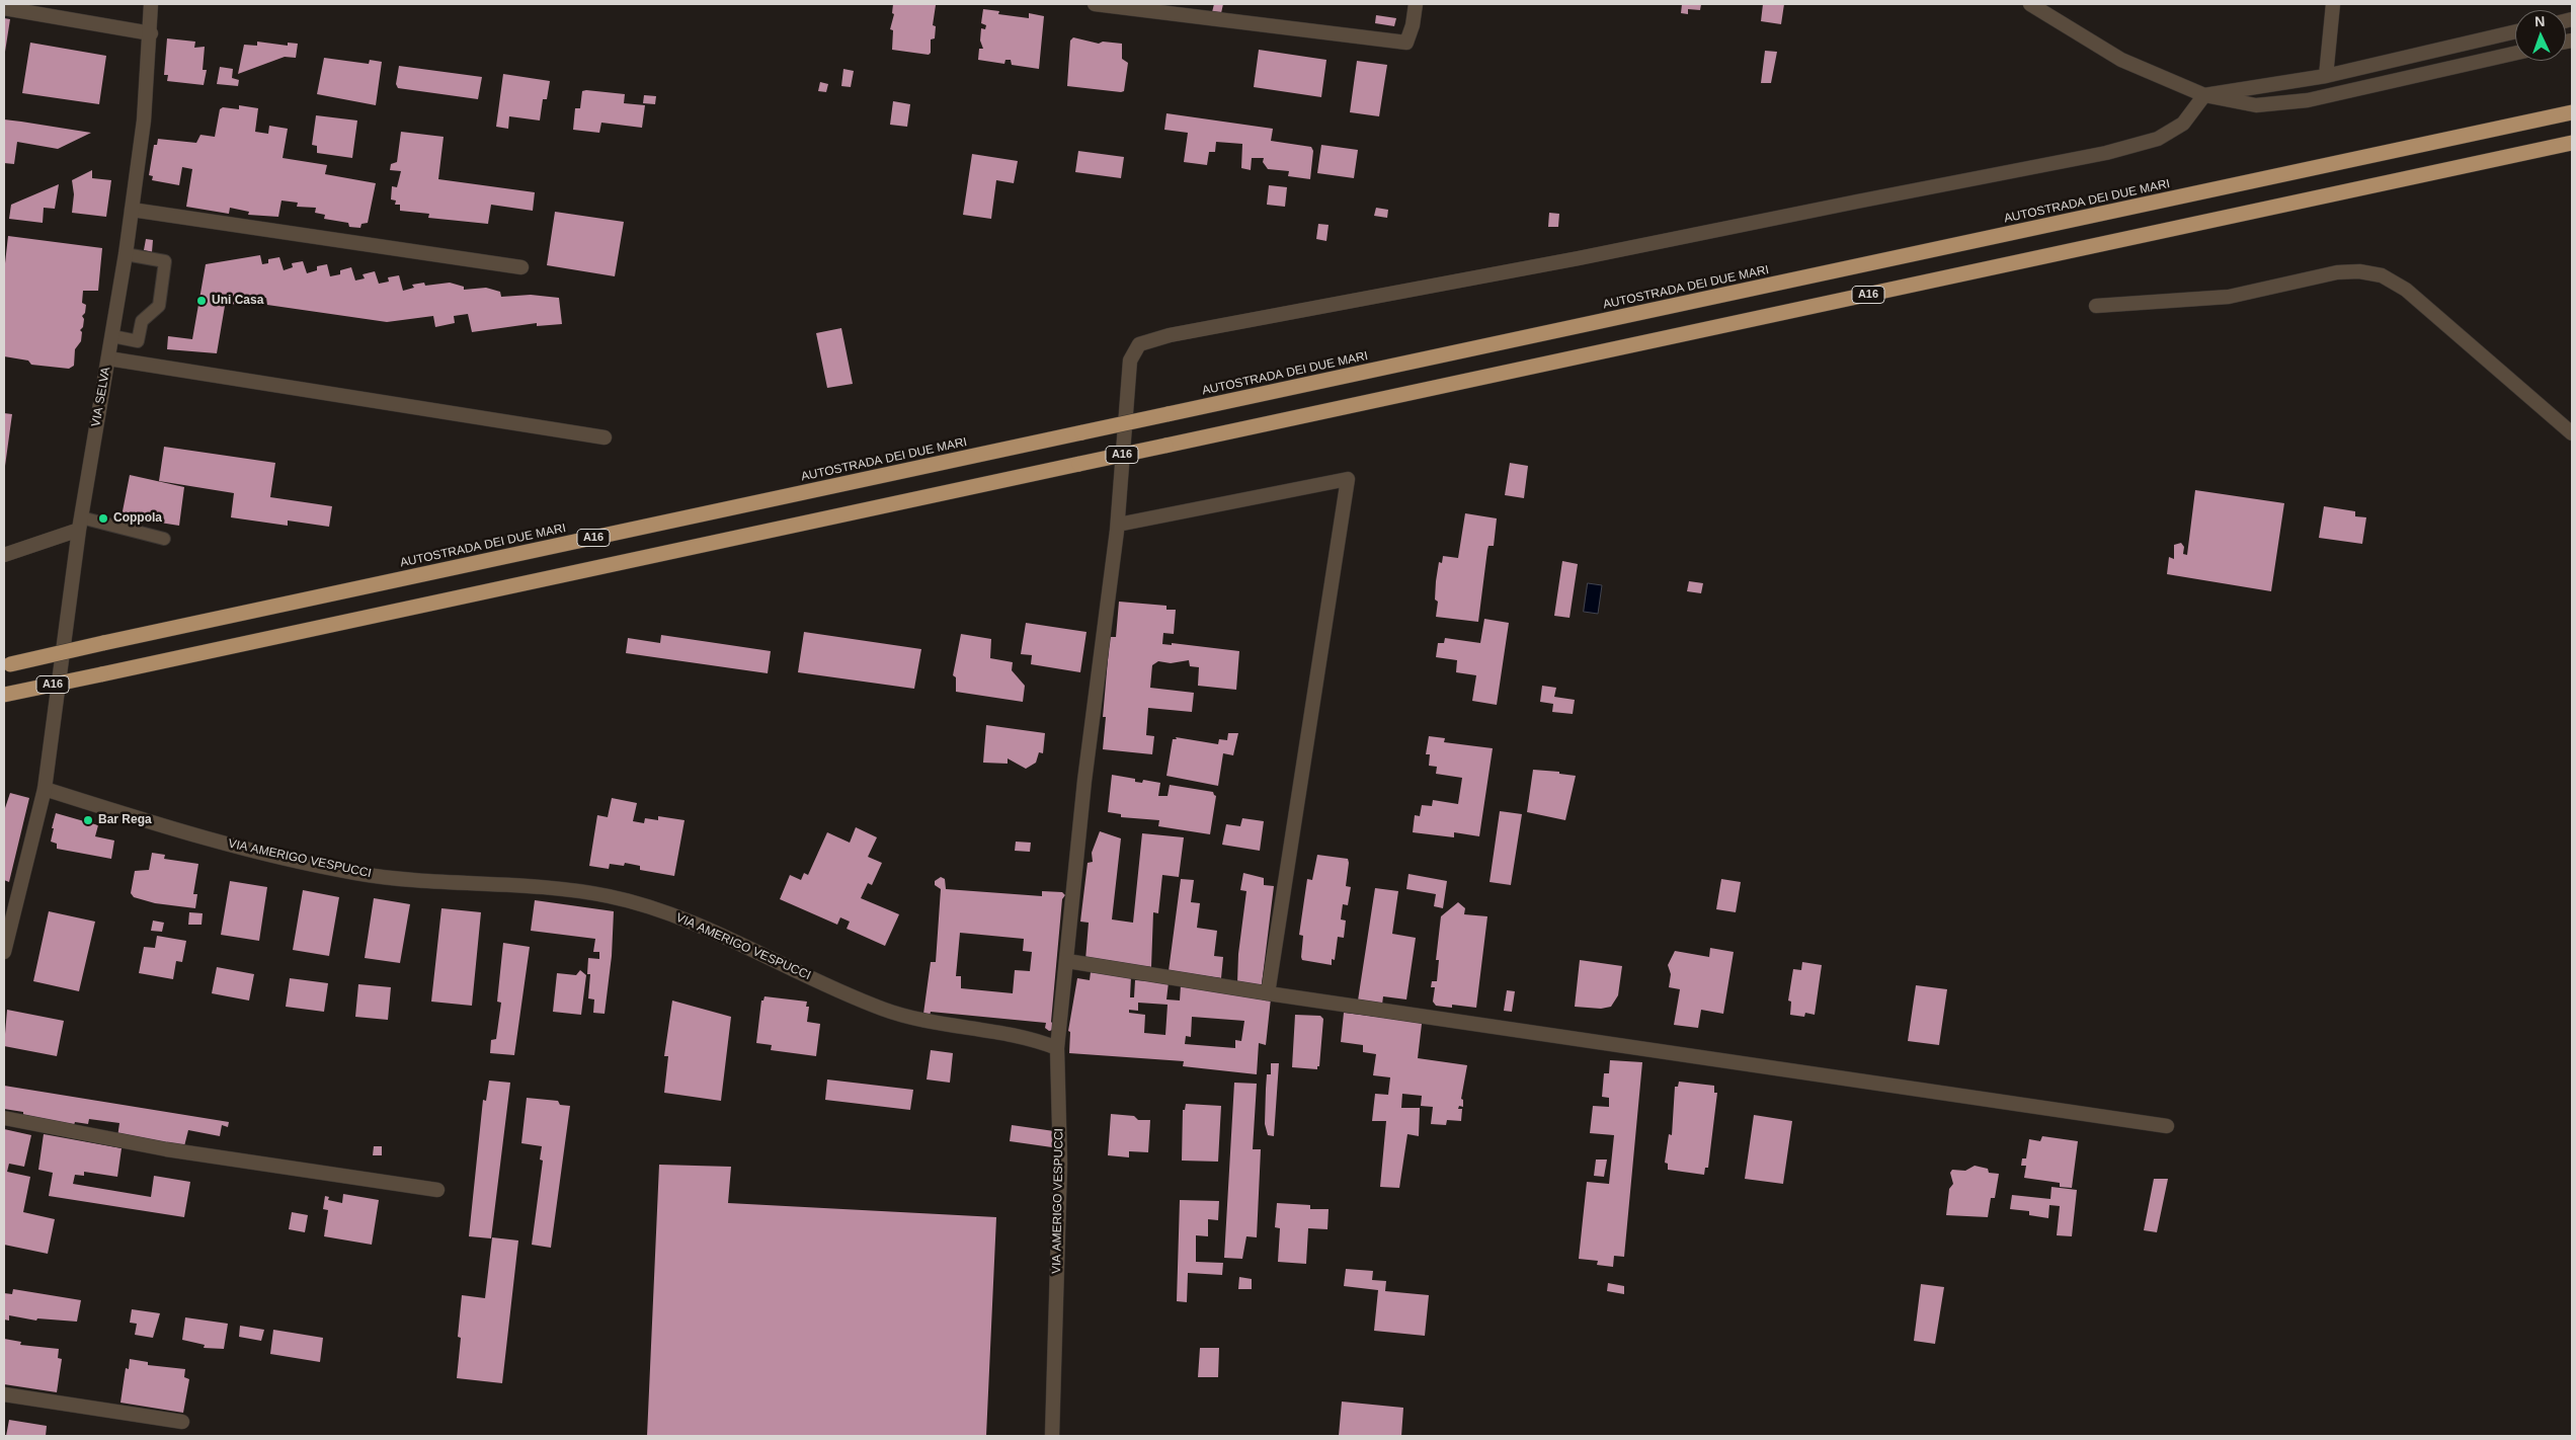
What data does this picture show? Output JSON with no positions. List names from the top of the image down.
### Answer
{
  "streets": {
    "highway": ["AUTOSTRADA DEI DUE MARI", "A16"],
    "street": ["VIA SELVA", "VIA AMERIGO VESPUCCI"]
  },
  "crossings": [
    ["VIA SELVA", "VIA AMERIGO VESPUCCI"]
  ],
  "places": ["Uni Casa", "Coppola", "Bar Rega"],
  "north": "top"
}
